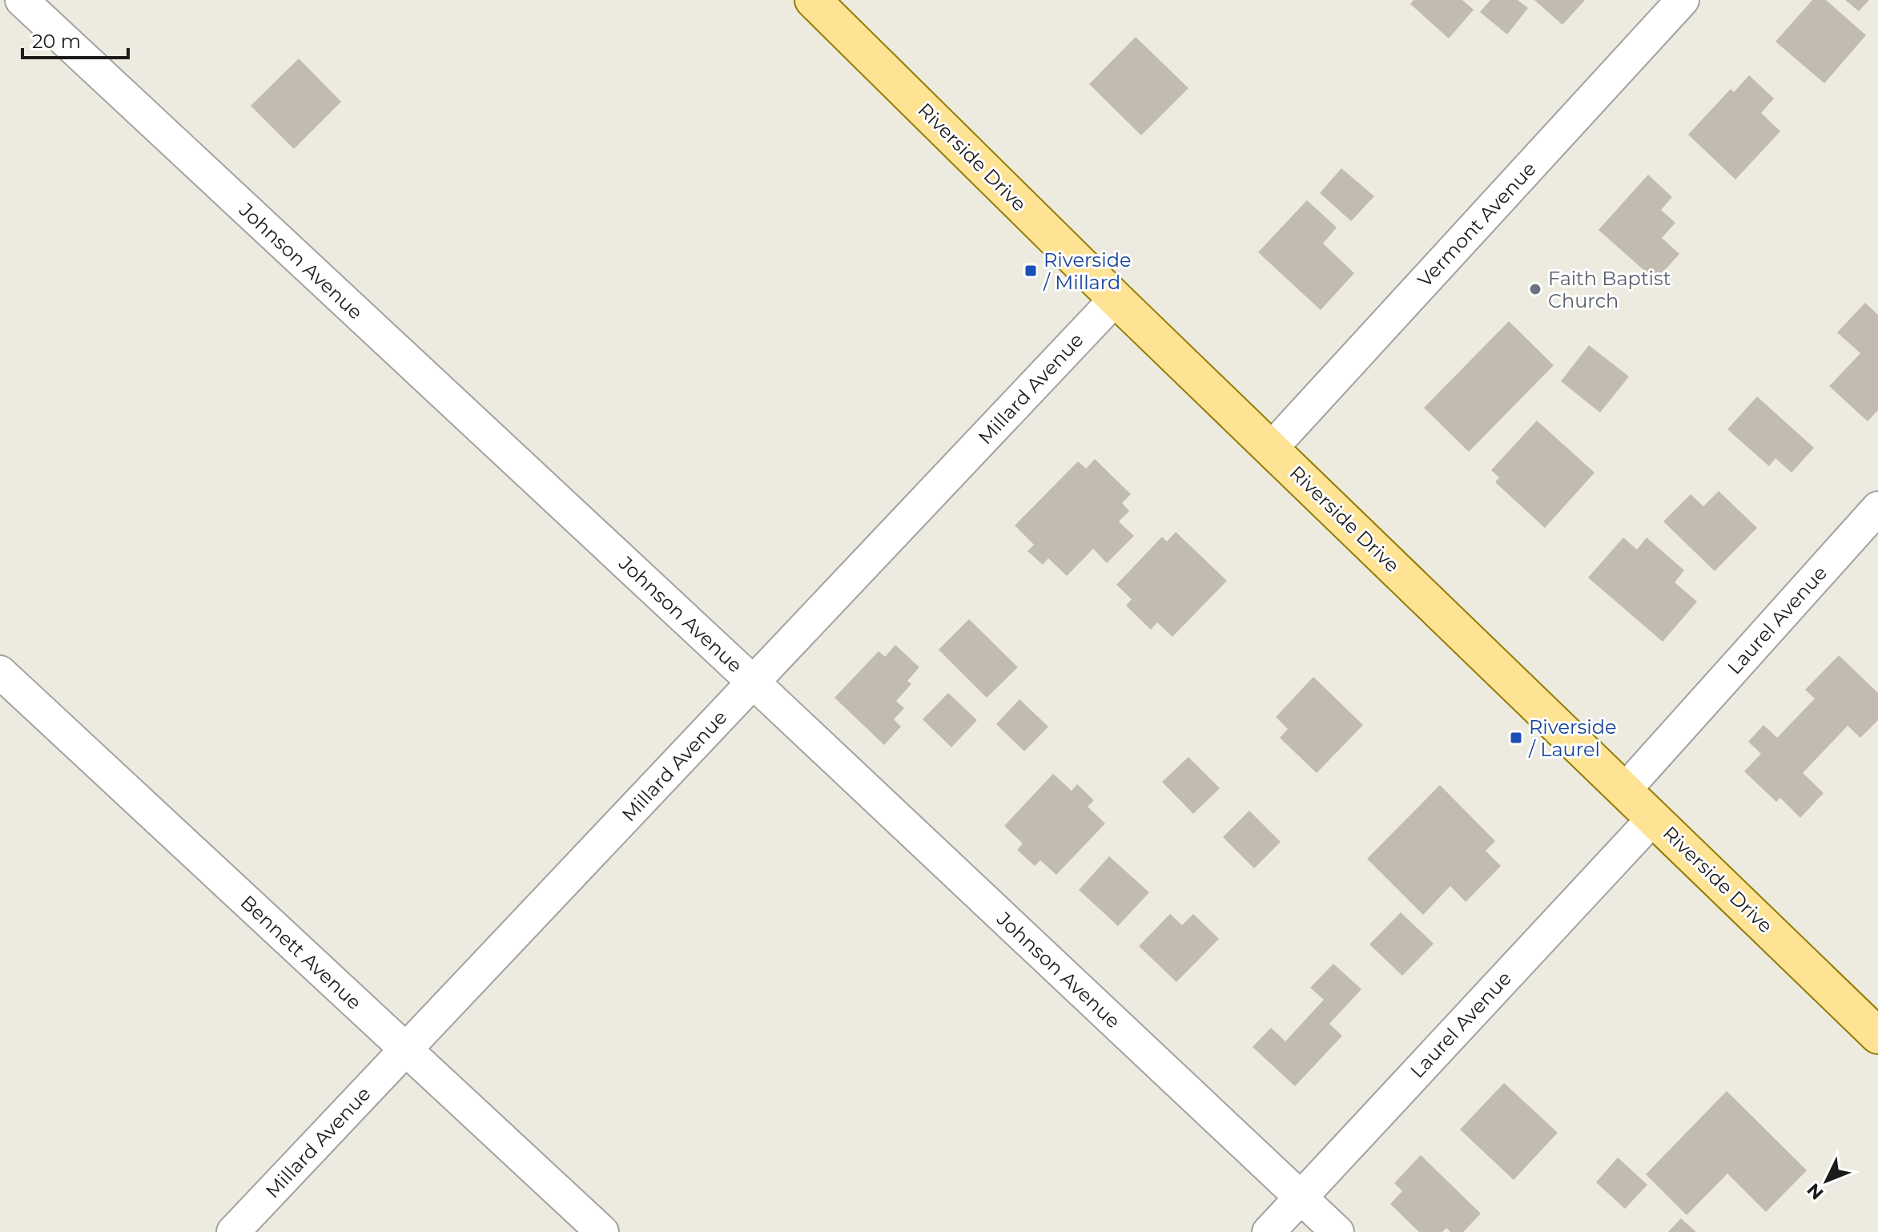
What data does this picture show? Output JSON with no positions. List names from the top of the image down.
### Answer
{
  "streets": {
    "main road": ["Riverside Drive"],
    "street": [
      "Vermont Avenue",
      "Johnson Avenue",
      "Millard Avenue",
      "Laurel Avenue",
      "Bennett Avenue"
    ]
  },
  "crossings": [
    ["Riverside Drive", "Vermont Avenue"],
    ["Riverside Drive", "Millard Avenue"],
    ["Riverside Drive", "Laurel Avenue"],
    ["Johnson Avenue", "Millard Avenue"],
    ["Johnson Avenue", "Laurel Avenue"],
    ["Millard Avenue", "Bennett Avenue"]
  ],
  "places": {
    "transit": ["Riverside / Millard", "Riverside / Laurel"],
    "other": ["Faith Baptist Church"]
  },
  "scale_bar": "20 m",
  "north": "bottom left"
}
